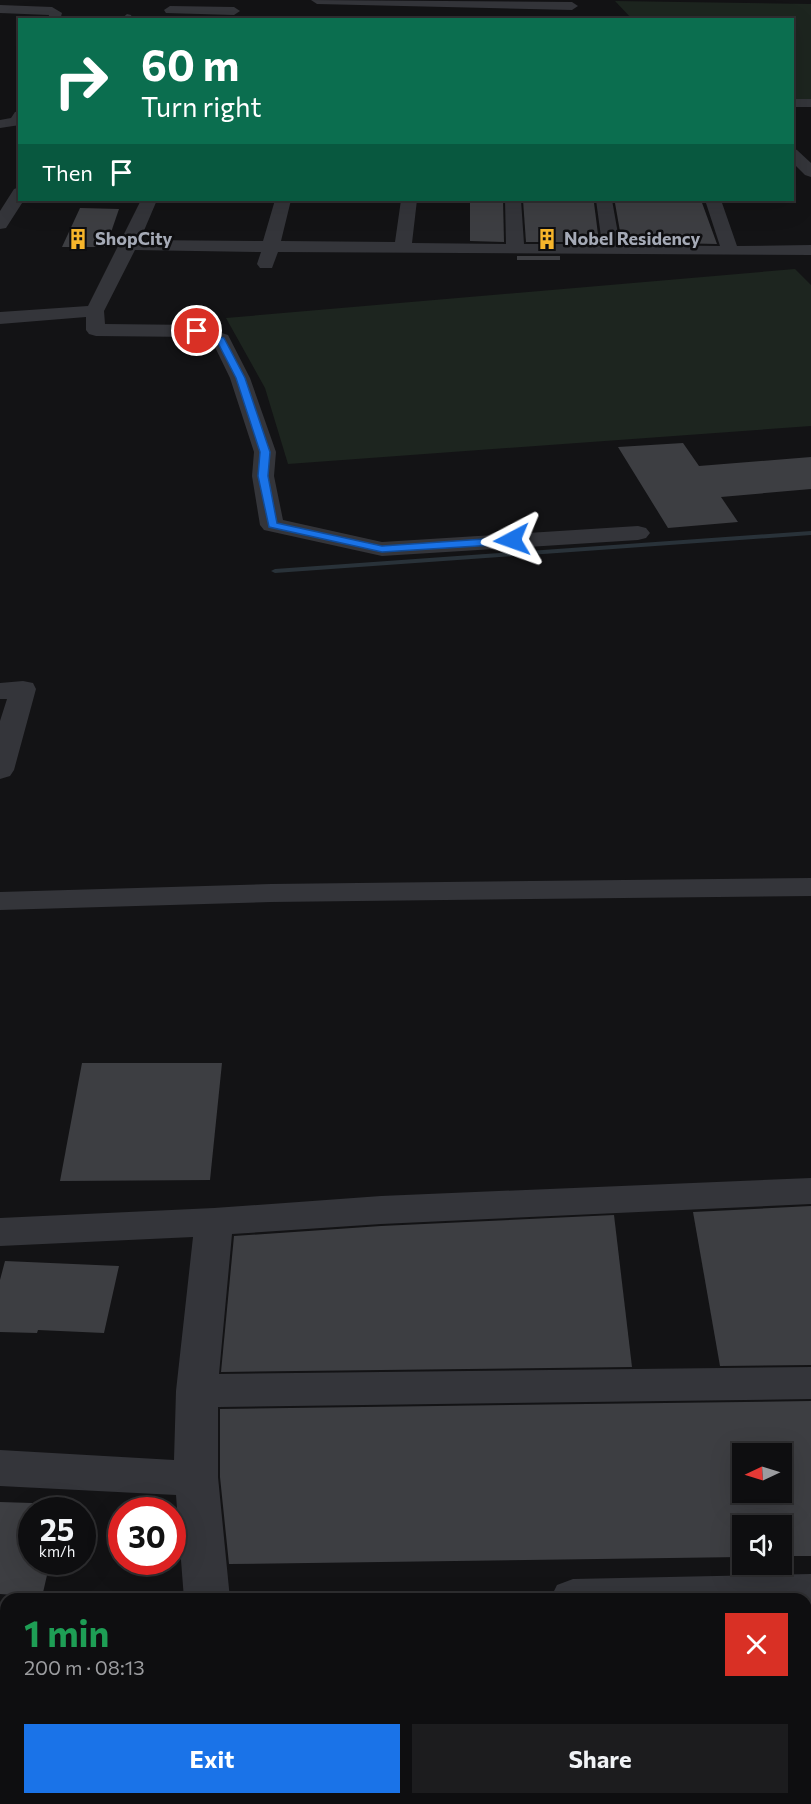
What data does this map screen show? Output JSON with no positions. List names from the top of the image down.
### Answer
{
  "places": {
    "building": ["ShopCity", "Nobel Residency"]
  },
  "north": "left",
  "page": {
    "turn": ["60 m", "Turn right"],
    "then": "Then",
    "speed": "25 km/h",
    "limit": "30",
    "heading": ["1 min", "200 m · 08:13"],
    "buttons": ["Exit", "Share"]
  }
}
